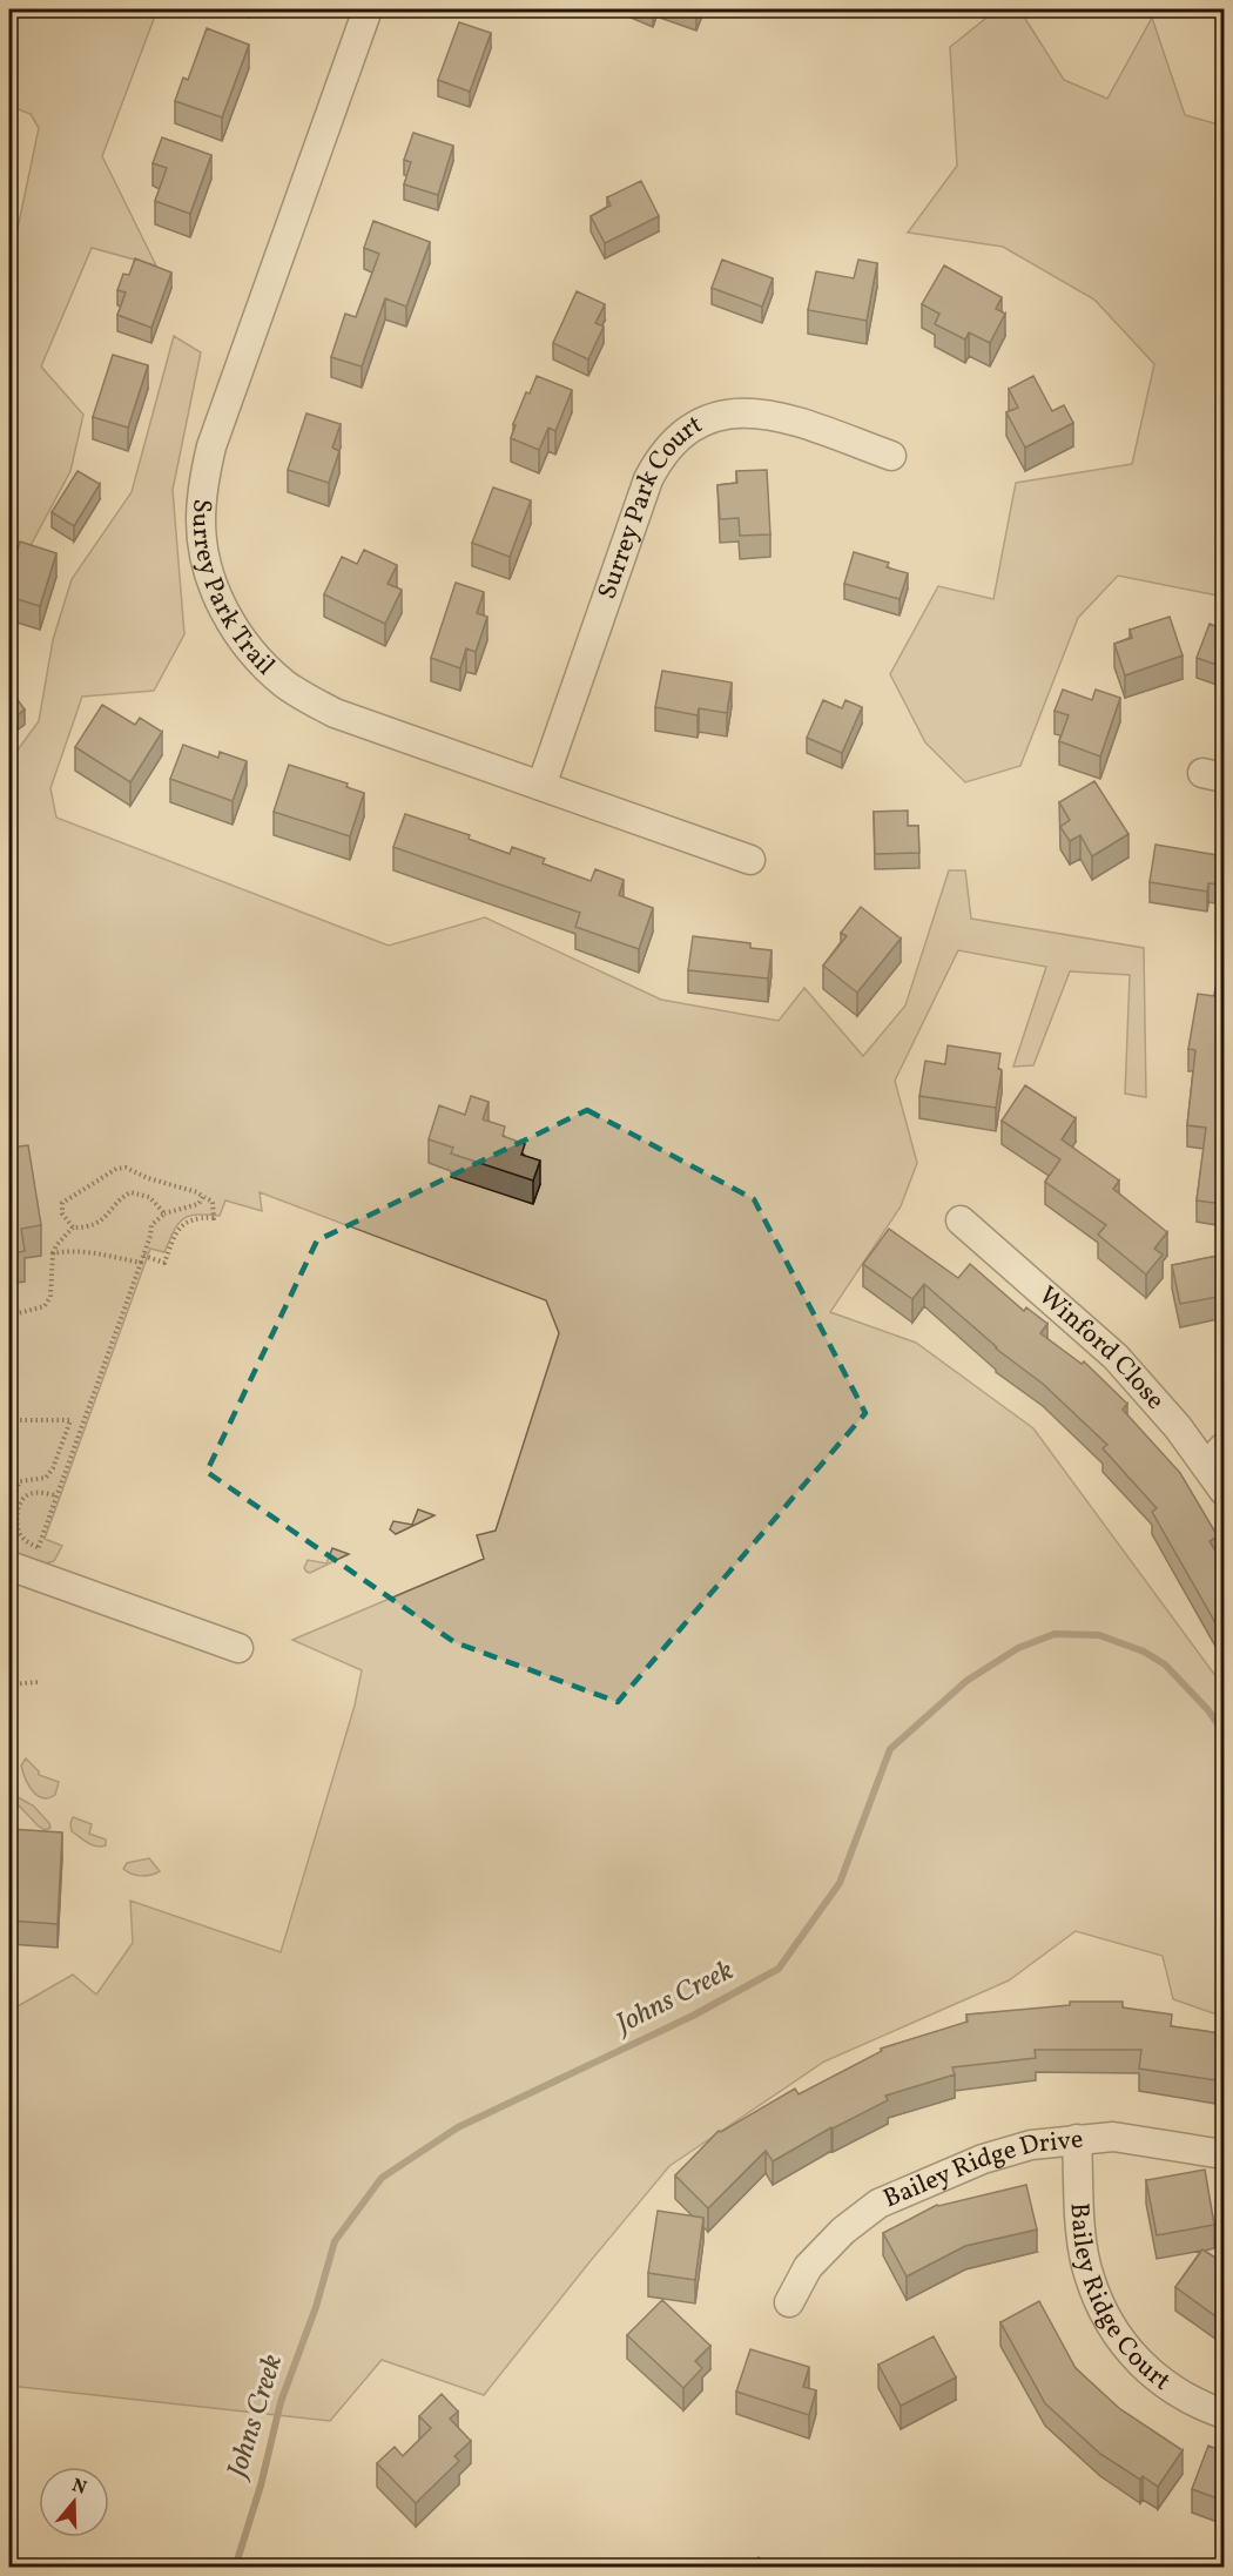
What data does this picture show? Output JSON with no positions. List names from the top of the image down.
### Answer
{
  "streets": {
    "street": [
      "Surrey Park Court",
      "Surrey Park Trail",
      "Winford Close",
      "Bailey Ridge Drive",
      "Bailey Ridge Court"
    ]
  },
  "crossings": [
    ["Surrey Park Court", "Surrey Park Trail"],
    ["Bailey Ridge Drive", "Bailey Ridge Court"]
  ],
  "water": ["Johns Creek"],
  "north": "top"
}
